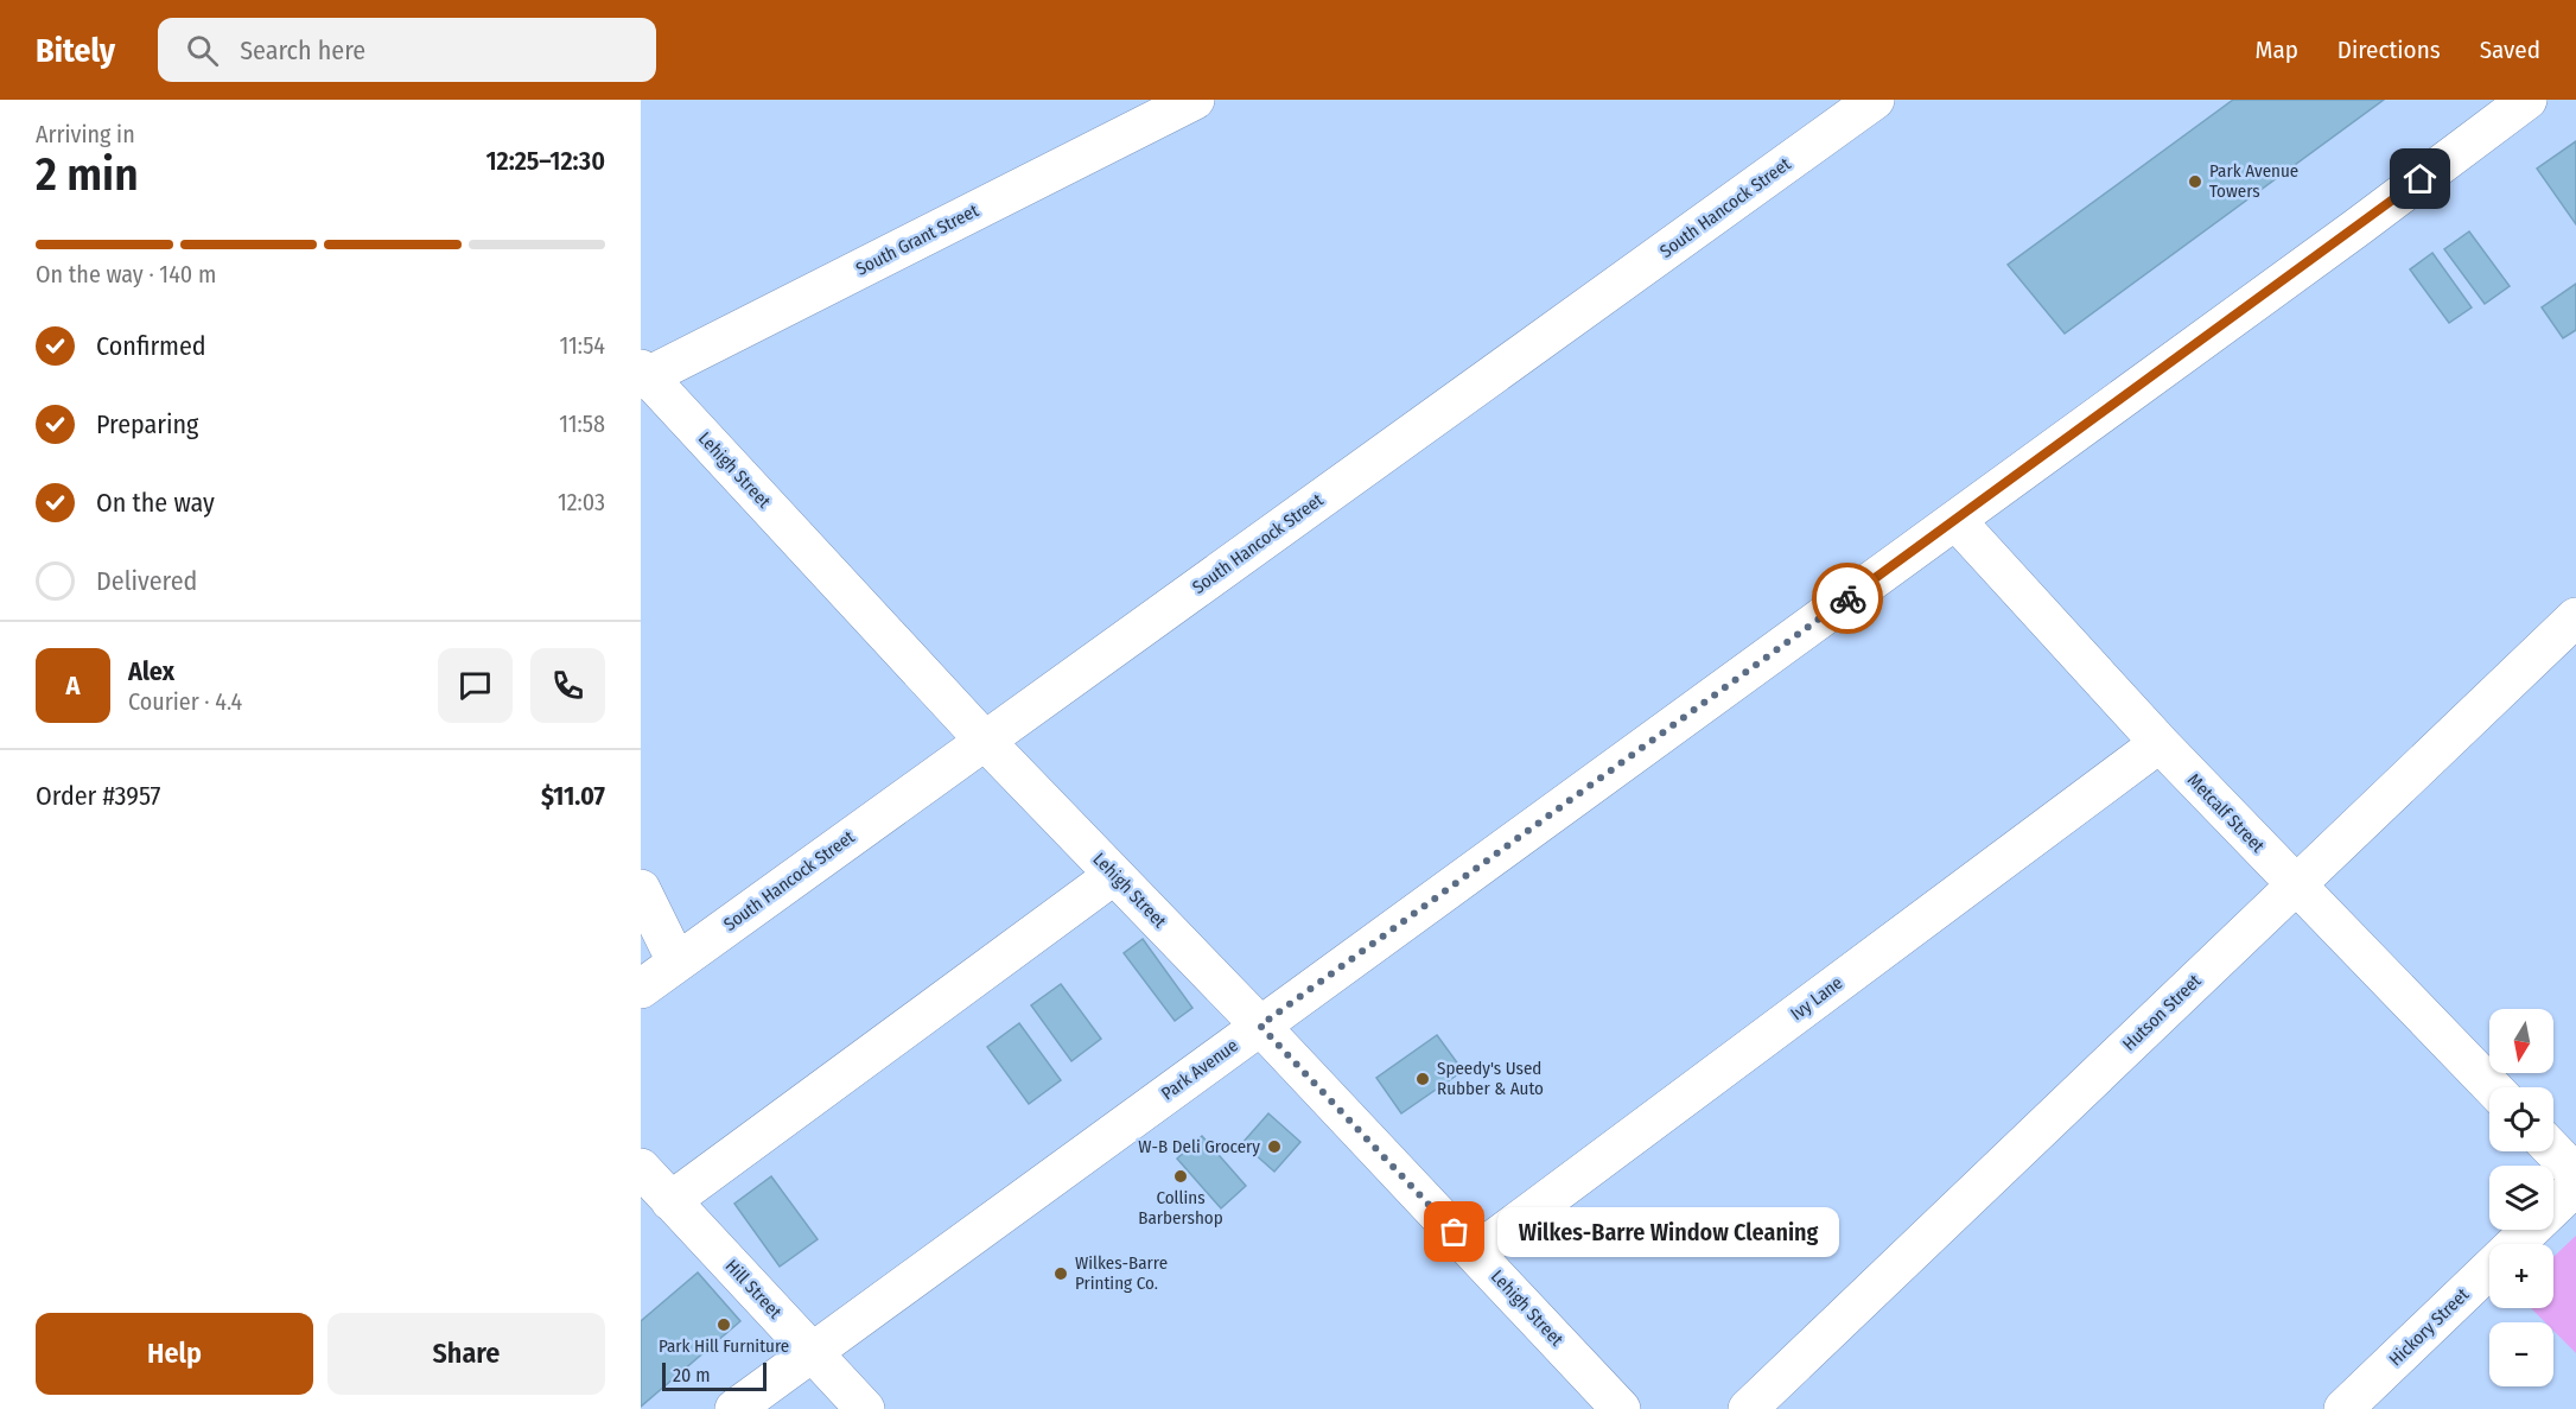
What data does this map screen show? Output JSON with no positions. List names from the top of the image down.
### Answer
{
  "streets": {
    "street": [
      "South Hancock Street",
      "South Grant Street",
      "Lehigh Street",
      "Metcalf Street",
      "Ivy Lane",
      "Hutson Street",
      "Park Avenue",
      "Hill Street",
      "Hickory Street"
    ]
  },
  "crossings": [
    ["South Hancock Street", "Lehigh Street"],
    ["South Grant Street", "Lehigh Street"],
    ["Lehigh Street", "Ivy Lane"],
    ["Lehigh Street", "Park Avenue"],
    ["Metcalf Street", "Ivy Lane"],
    ["Metcalf Street", "Hutson Street"],
    ["Metcalf Street", "Park Avenue"],
    ["Park Avenue", "Hill Street"]
  ],
  "places": [
    "Park Avenue Towers",
    "Speedy's Used Rubber & Auto",
    "W-B Deli Grocery",
    "Collins Barbershop",
    "Wilkes-Barre Window Cleaning",
    "Wilkes-Barre Printing Co.",
    "Park Hill Furniture"
  ],
  "scale_bar": "20 m",
  "north": "bottom",
  "page": {
    "header": "Bitely",
    "search": "Search here",
    "nav": ["Map", "Directions", "Saved"],
    "heading": ["2 min", "Arriving in", "12:25–12:30"],
    "panel": [
      "Alex",
      "Courier · 4.4",
      "Order #3957",
      "$11.07"
    ],
    "bar": "On the way · 140 m",
    "list": [
      ["Confirmed", "11:54"],
      ["Preparing", "11:58"],
      ["On the way", "12:03"],
      "Delivered"
    ],
    "round": "A",
    "map_buttons": ["+", "−"],
    "bubble": "Wilkes-Barre Window Cleaning",
    "buttons": ["Help", "Share"],
    "scale": "20 m"
  }
}
